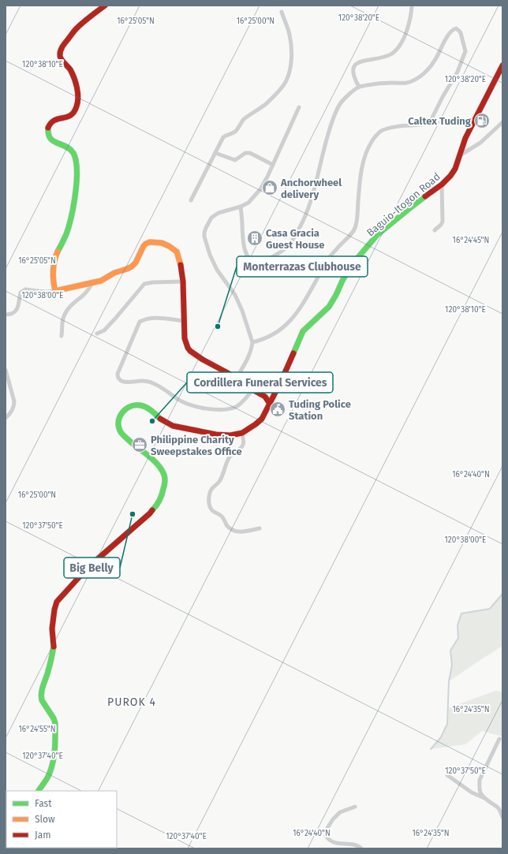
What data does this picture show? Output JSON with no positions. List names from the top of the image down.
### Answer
{
  "streets": {
    "main road": ["Baguio-Itogon Road"]
  },
  "districts": ["PUROK 4"],
  "places": {
    "fuel station": ["Caltex Tuding"],
    "shop": ["Anchorwheel delivery"],
    "building": ["Casa Gracia Guest House"],
    "other": ["Monterrazas Clubhouse", "Cordillera Funeral Services", "Big Belly"],
    "public building": ["Tuding Police Station"],
    "office": ["Philippine Charity Sweepstakes Office"]
  },
  "legend": ["Fast", "Slow", "Jam"],
  "coordinates": [
    "120°38'20\"E",
    "16°25'05\"N",
    "16°25'00\"N",
    "120°38'10\"E",
    "16°24'45\"N",
    "120°38'00\"E",
    "16°24'40\"N",
    "120°37'50\"E",
    "16°24'35\"N",
    "16°24'55\"N",
    "120°37'40\"E"
  ]
}
